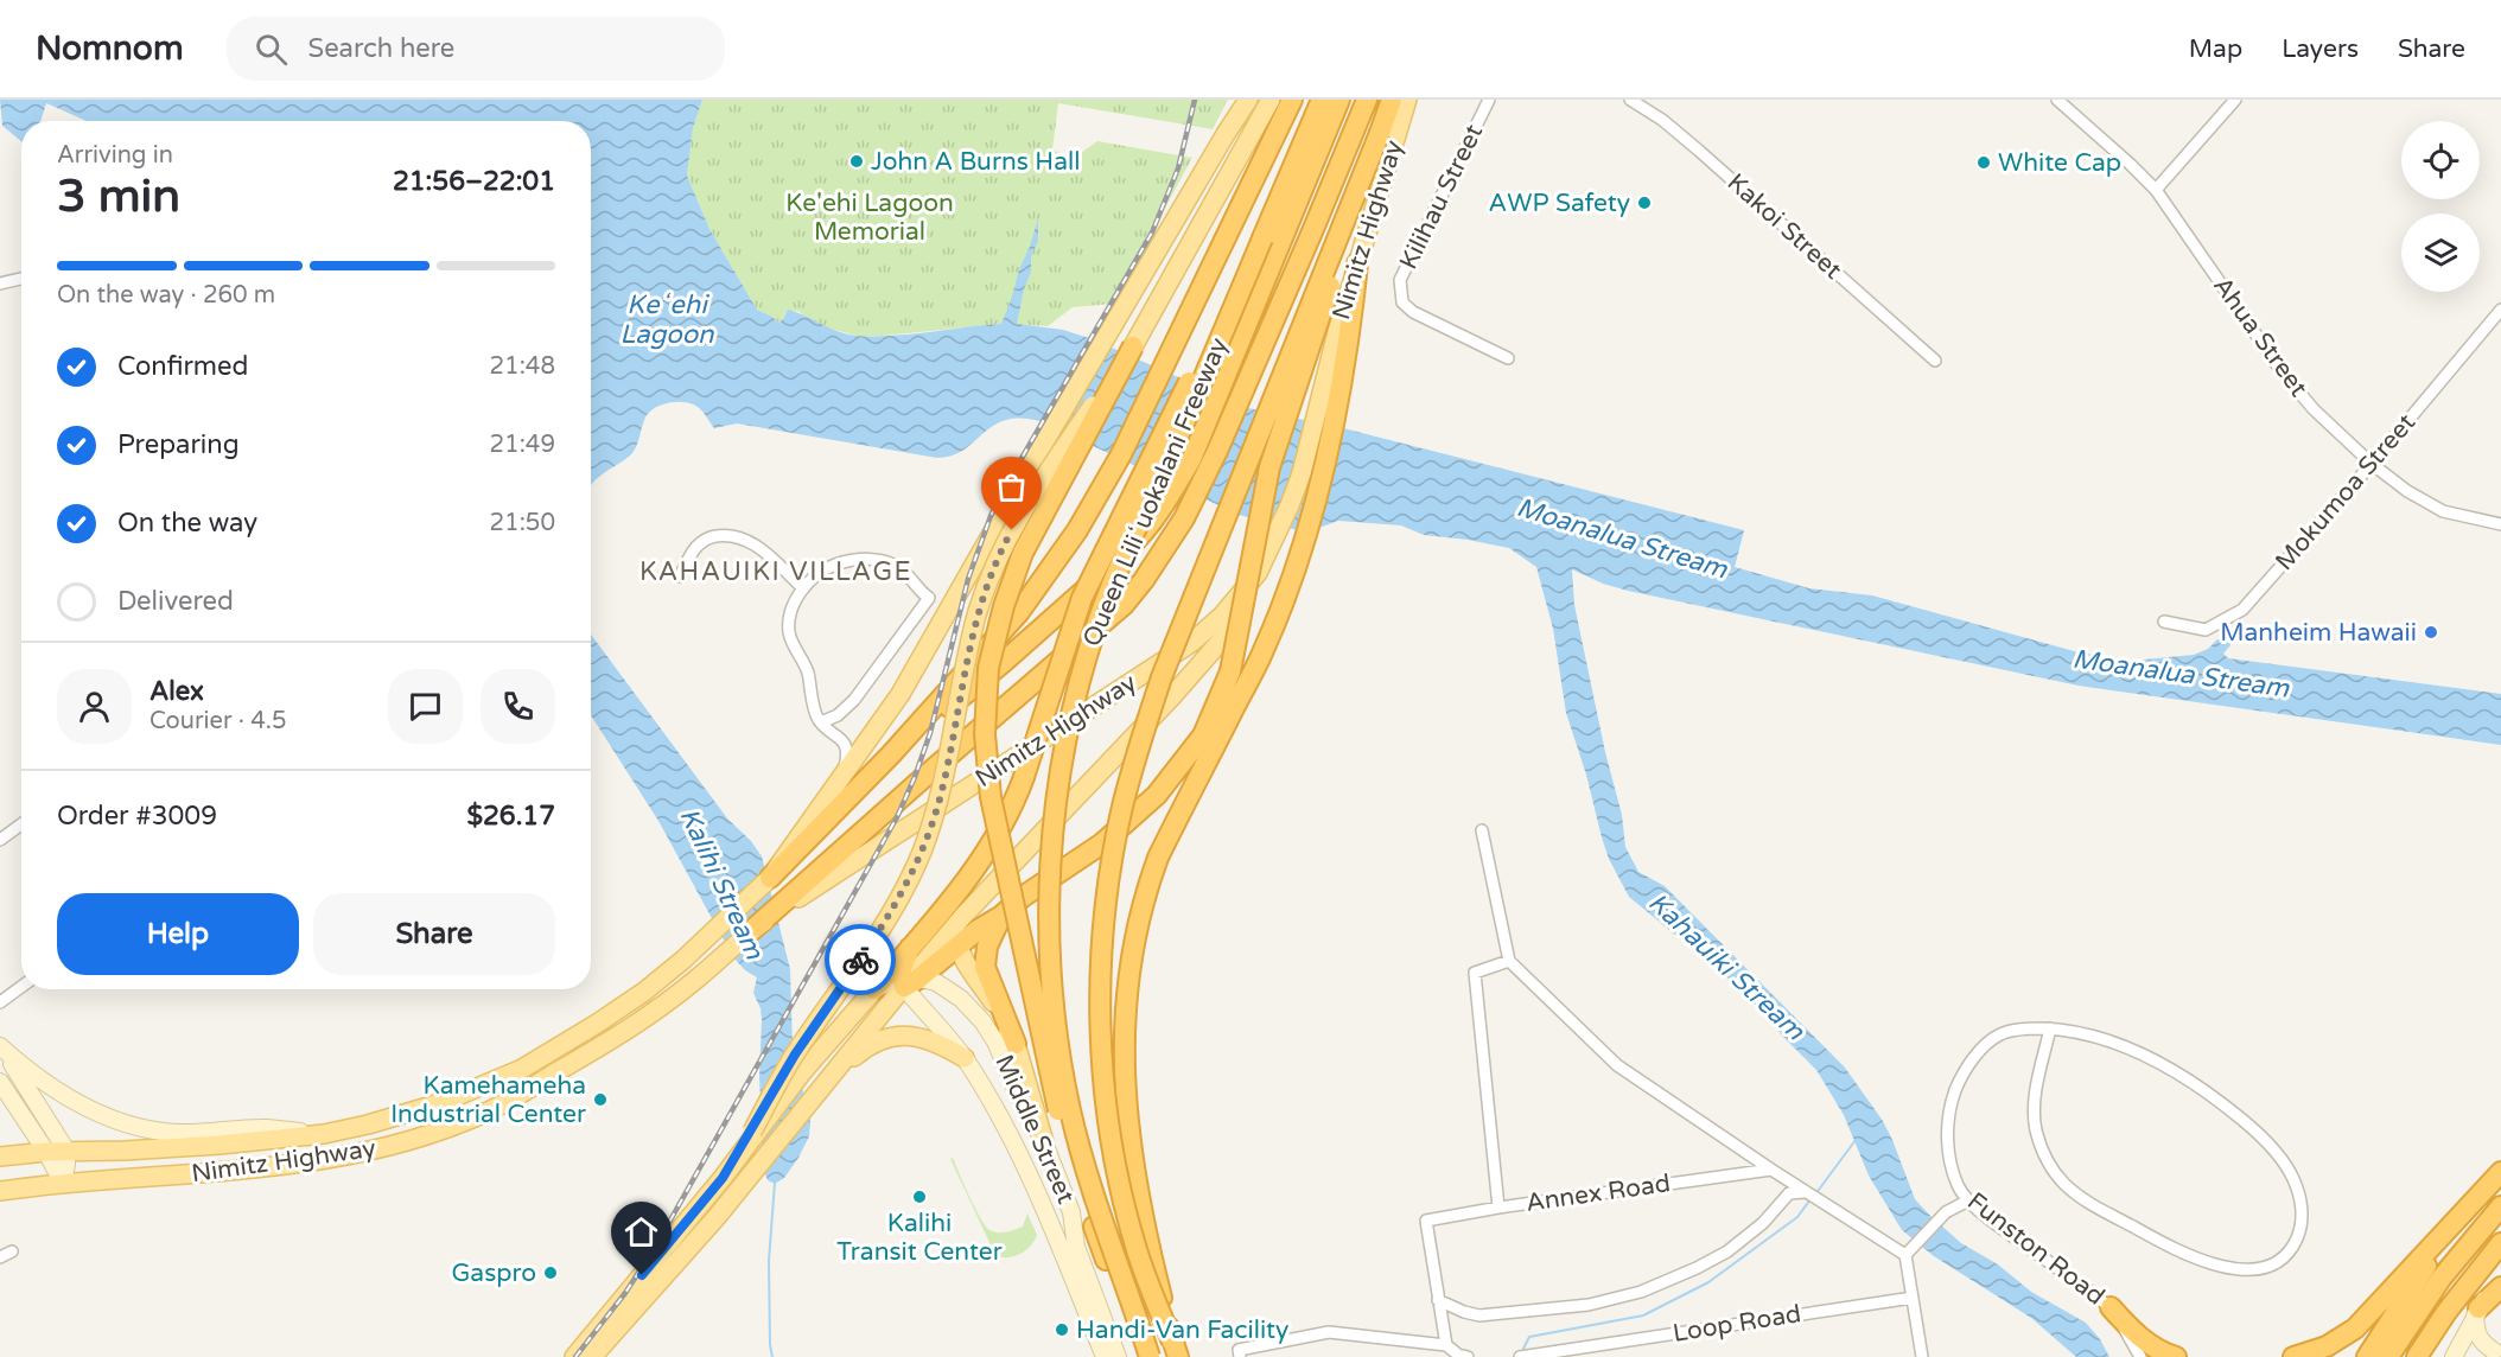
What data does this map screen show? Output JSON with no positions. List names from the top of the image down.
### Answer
{
  "streets": {
    "highway": ["Queen Liliʻuokalani Freeway"],
    "main road": ["Nimitz Highway", "Middle Street"],
    "street": [
      "Kilihau Street",
      "Kakoi Street",
      "Ahua Street",
      "Mokumoa Street",
      "Annex Road",
      "Funston Road",
      "Loop Road"
    ]
  },
  "crossings": [
    ["Ahua Street", "Mokumoa Street"]
  ],
  "districts": ["KAHAUIKI VILLAGE"],
  "water": [
    "Keʻehi Lagoon",
    "Moanalua Stream",
    "Kalihi Stream",
    "Kahauiki Stream"
  ],
  "parks": ["Ke'ehi Lagoon Memorial"],
  "places": [
    "John A Burns Hall",
    "White Cap",
    "AWP Safety",
    "Manheim Hawaii",
    "Kamehameha Industrial Center",
    "Kalihi Transit Center",
    "Gaspro",
    "Handi-Van Facility"
  ],
  "page": {
    "header": "Nomnom",
    "search": "Search here",
    "nav": ["Map", "Layers", "Share"],
    "heading": ["3 min", "Arriving in", "21:56–22:01"],
    "panel": [
      "Alex",
      "Courier · 4.5",
      "Order #3009",
      "$26.17"
    ],
    "bar": "On the way · 260 m",
    "list": [
      ["Confirmed", "21:48"],
      ["Preparing", "21:49"],
      ["On the way", "21:50"],
      "Delivered"
    ],
    "buttons": ["Help", "Share"]
  }
}
